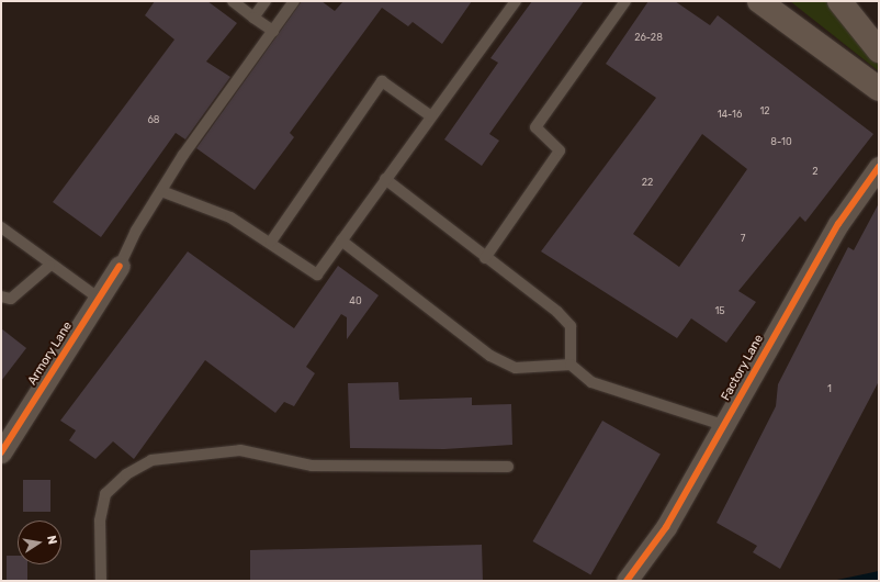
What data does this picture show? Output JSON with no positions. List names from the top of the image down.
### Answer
{
  "streets": {
    "street": ["Armory Lane", "Factory Lane"]
  },
  "house_numbers": [
    "26-28",
    "12",
    "14-16",
    "68",
    "8-10",
    "2",
    "22",
    "7",
    "40",
    "15",
    "1"
  ],
  "north": "right"
}
